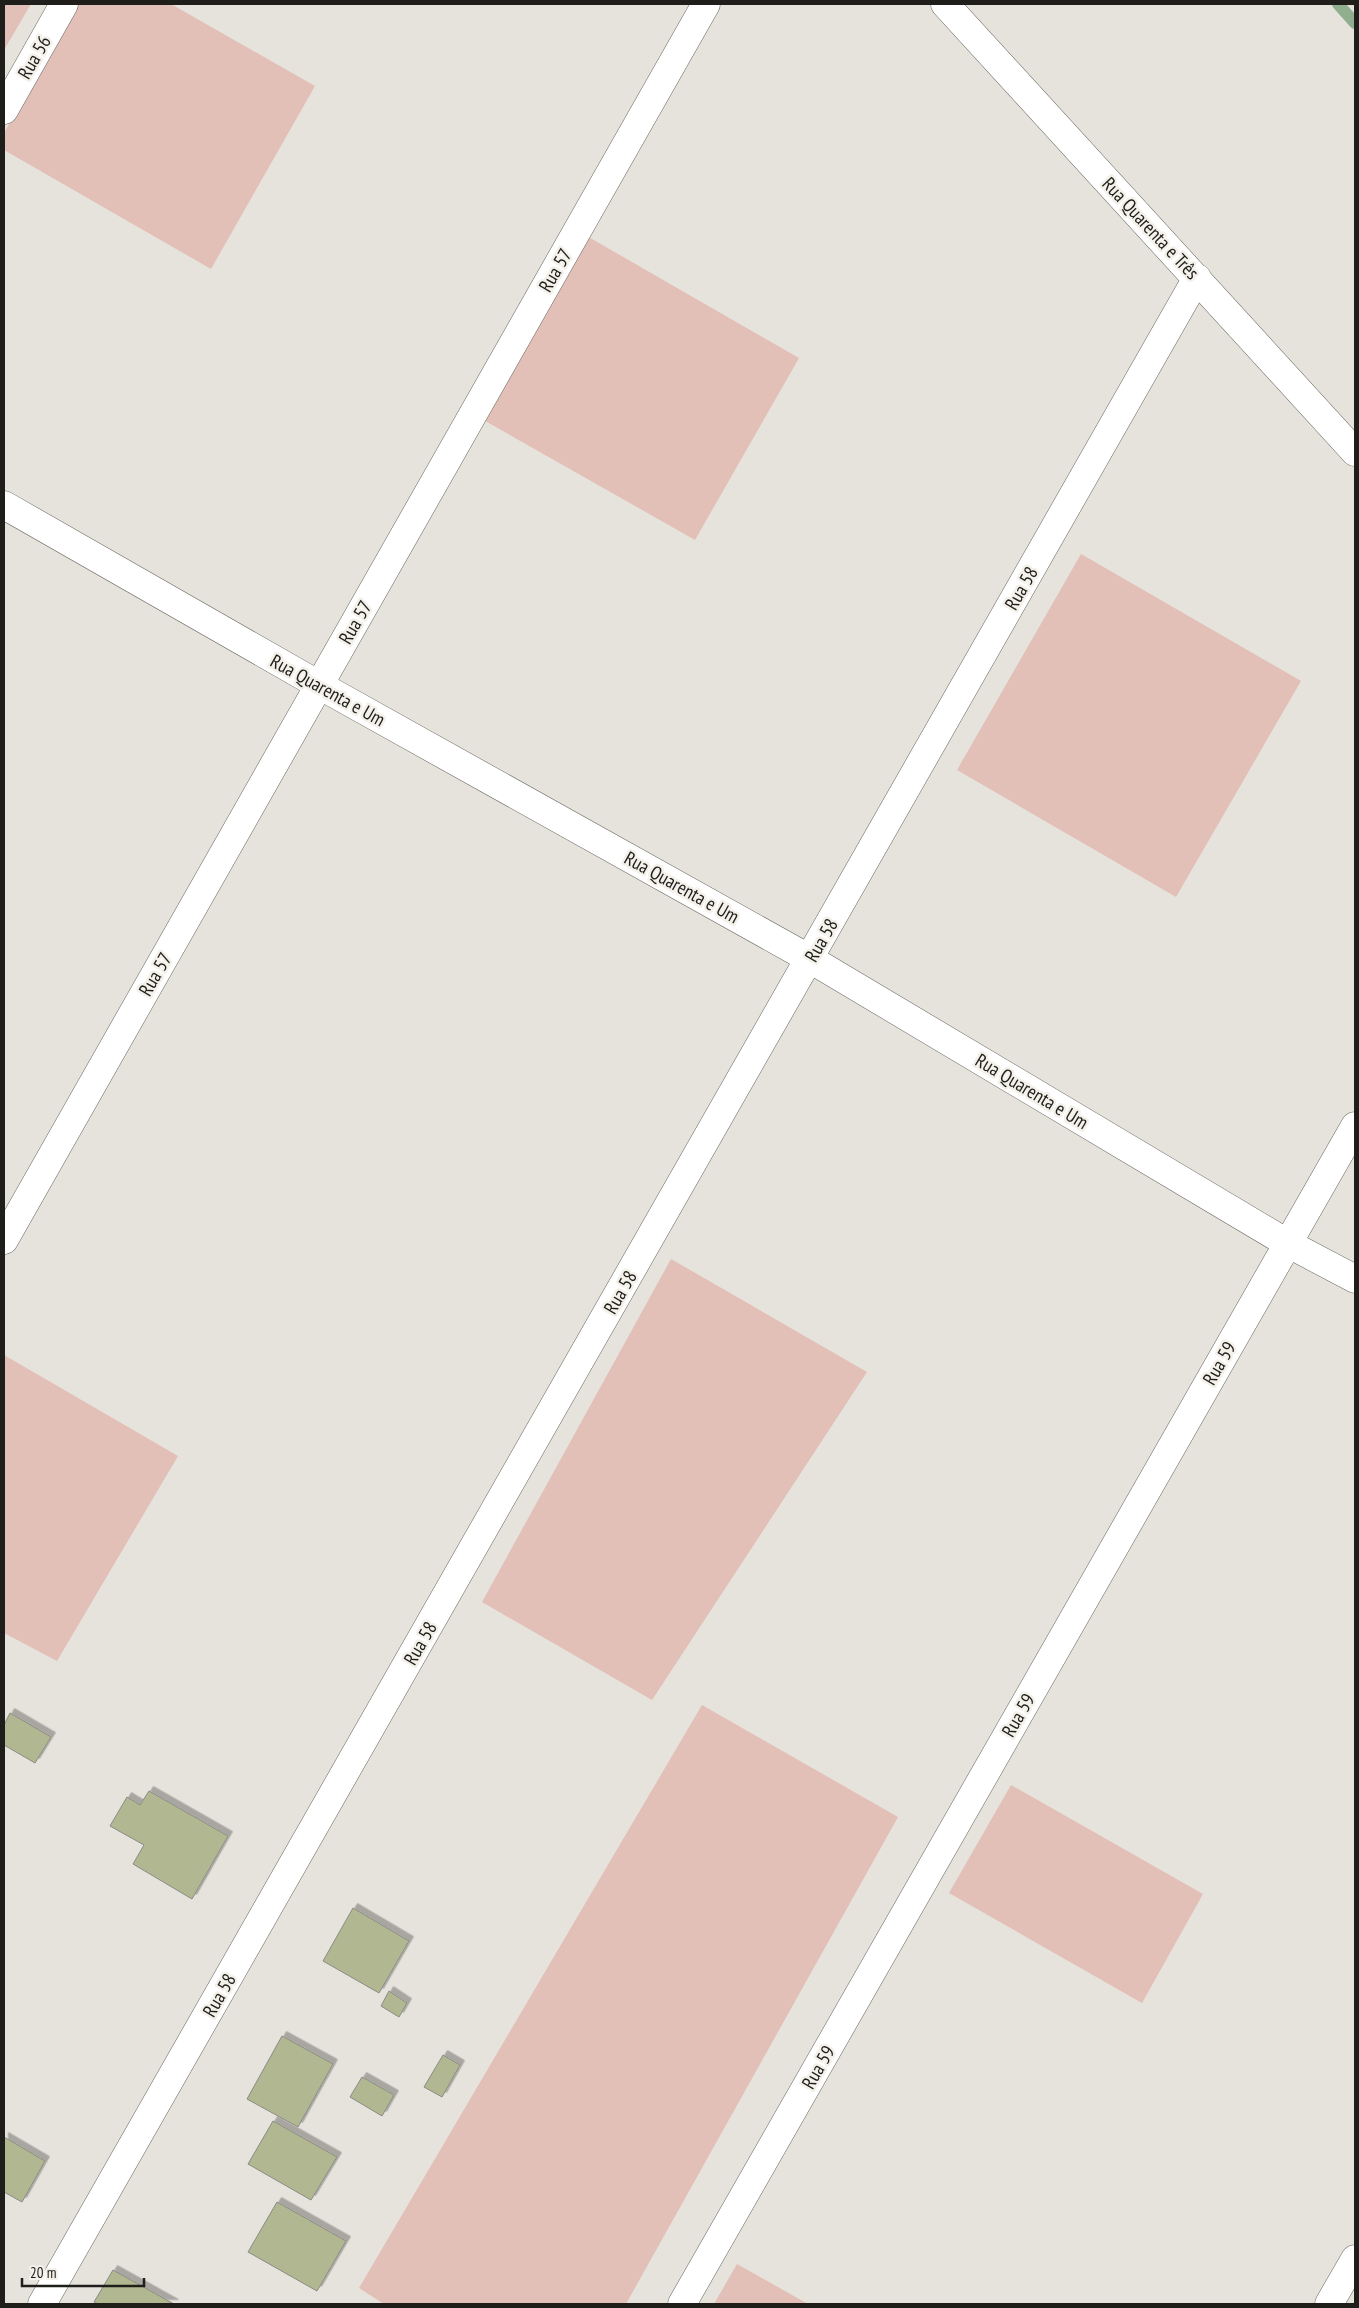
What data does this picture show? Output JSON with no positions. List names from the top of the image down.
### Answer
{
  "streets": {
    "street": [
      "Rua 56",
      "Rua Quarenta e Três",
      "Rua 57",
      "Rua 58",
      "Rua Quarenta e Um",
      "Rua 59"
    ]
  },
  "crossings": [
    ["Rua Quarenta e Três", "Rua 58"],
    ["Rua 57", "Rua Quarenta e Um"],
    ["Rua 58", "Rua Quarenta e Um"],
    ["Rua Quarenta e Um", "Rua 59"]
  ],
  "scale_bar": "20 m"
}
